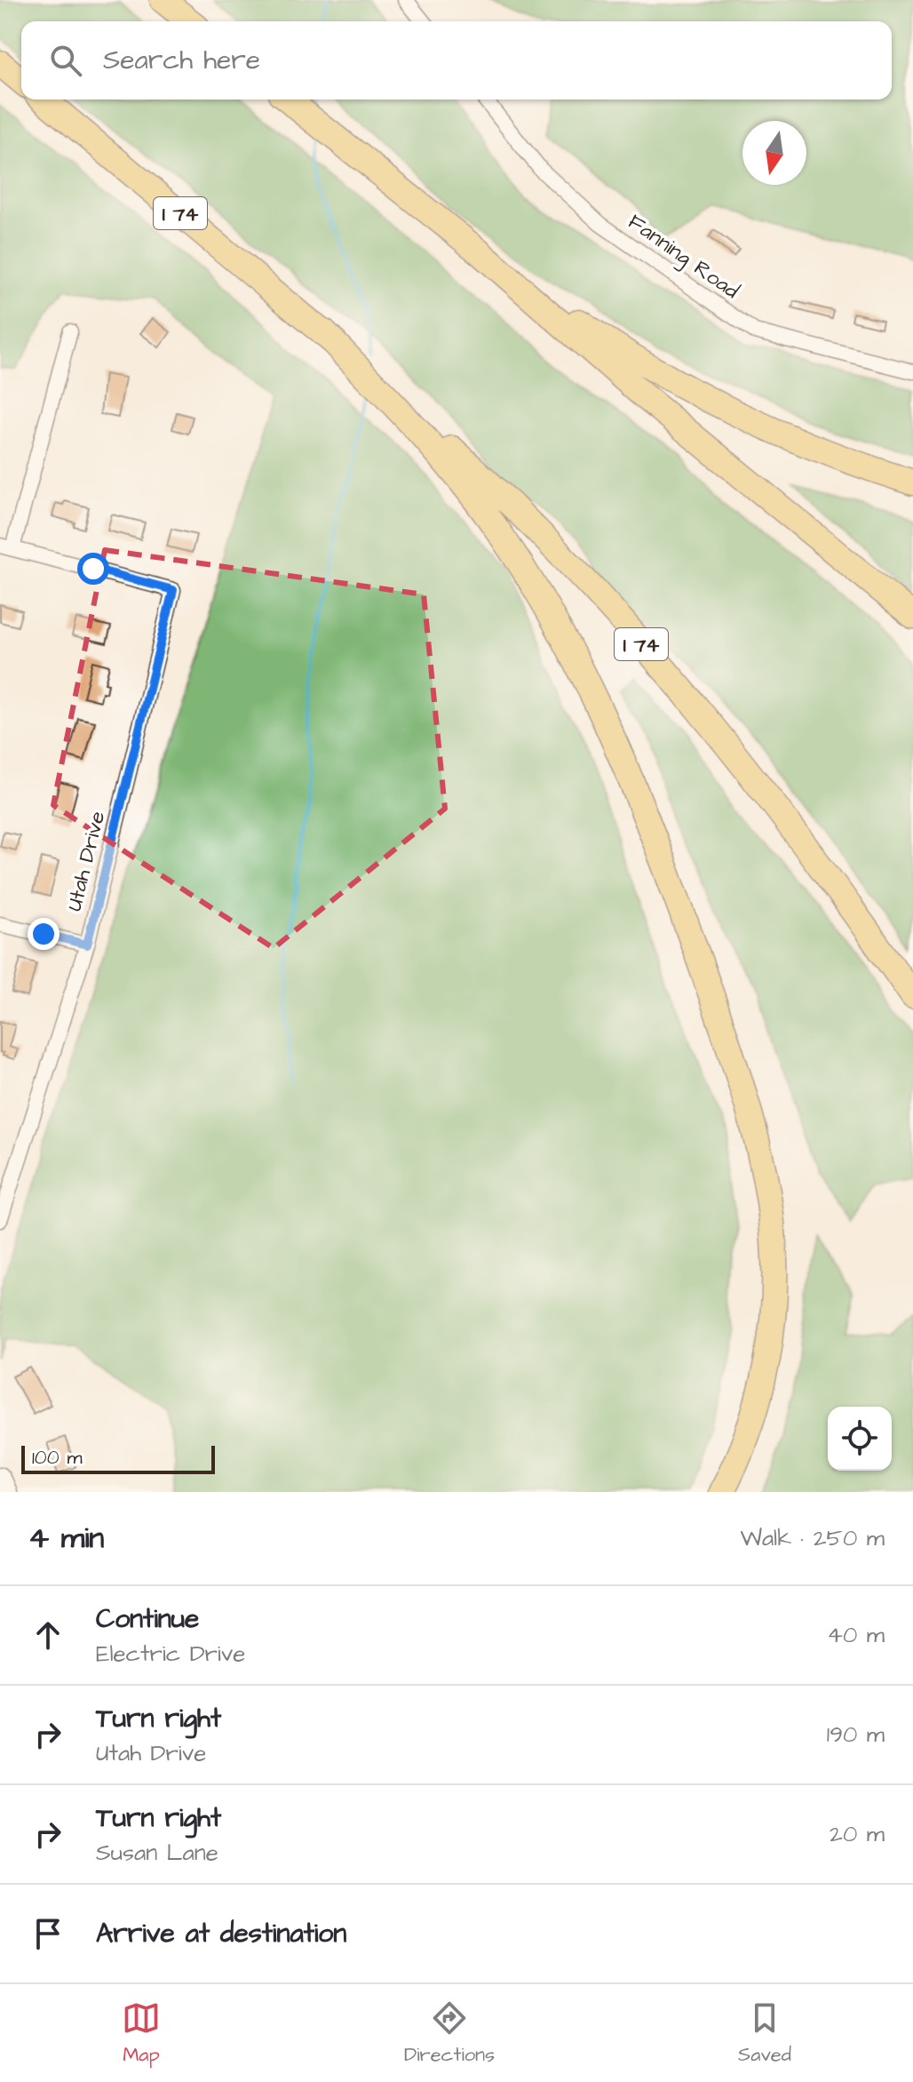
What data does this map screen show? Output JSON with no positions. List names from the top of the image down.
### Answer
{
  "streets": {
    "highway": ["I 74"],
    "street": ["Fanning Road", "Utah Drive"]
  },
  "scale_bar": "100 m",
  "north": "bottom",
  "page": {
    "search": "Search here",
    "scale": "100 m",
    "heading": ["4 min", "Walk · 250 m"],
    "list": [
      ["Continue", "Electric Drive", "40 m"],
      ["Turn right", "Utah Drive", "190 m"],
      ["Turn right", "Susan Lane", "20 m"],
      "Arrive at destination"
    ],
    "nav": ["Map", "Directions", "Saved"]
  }
}
